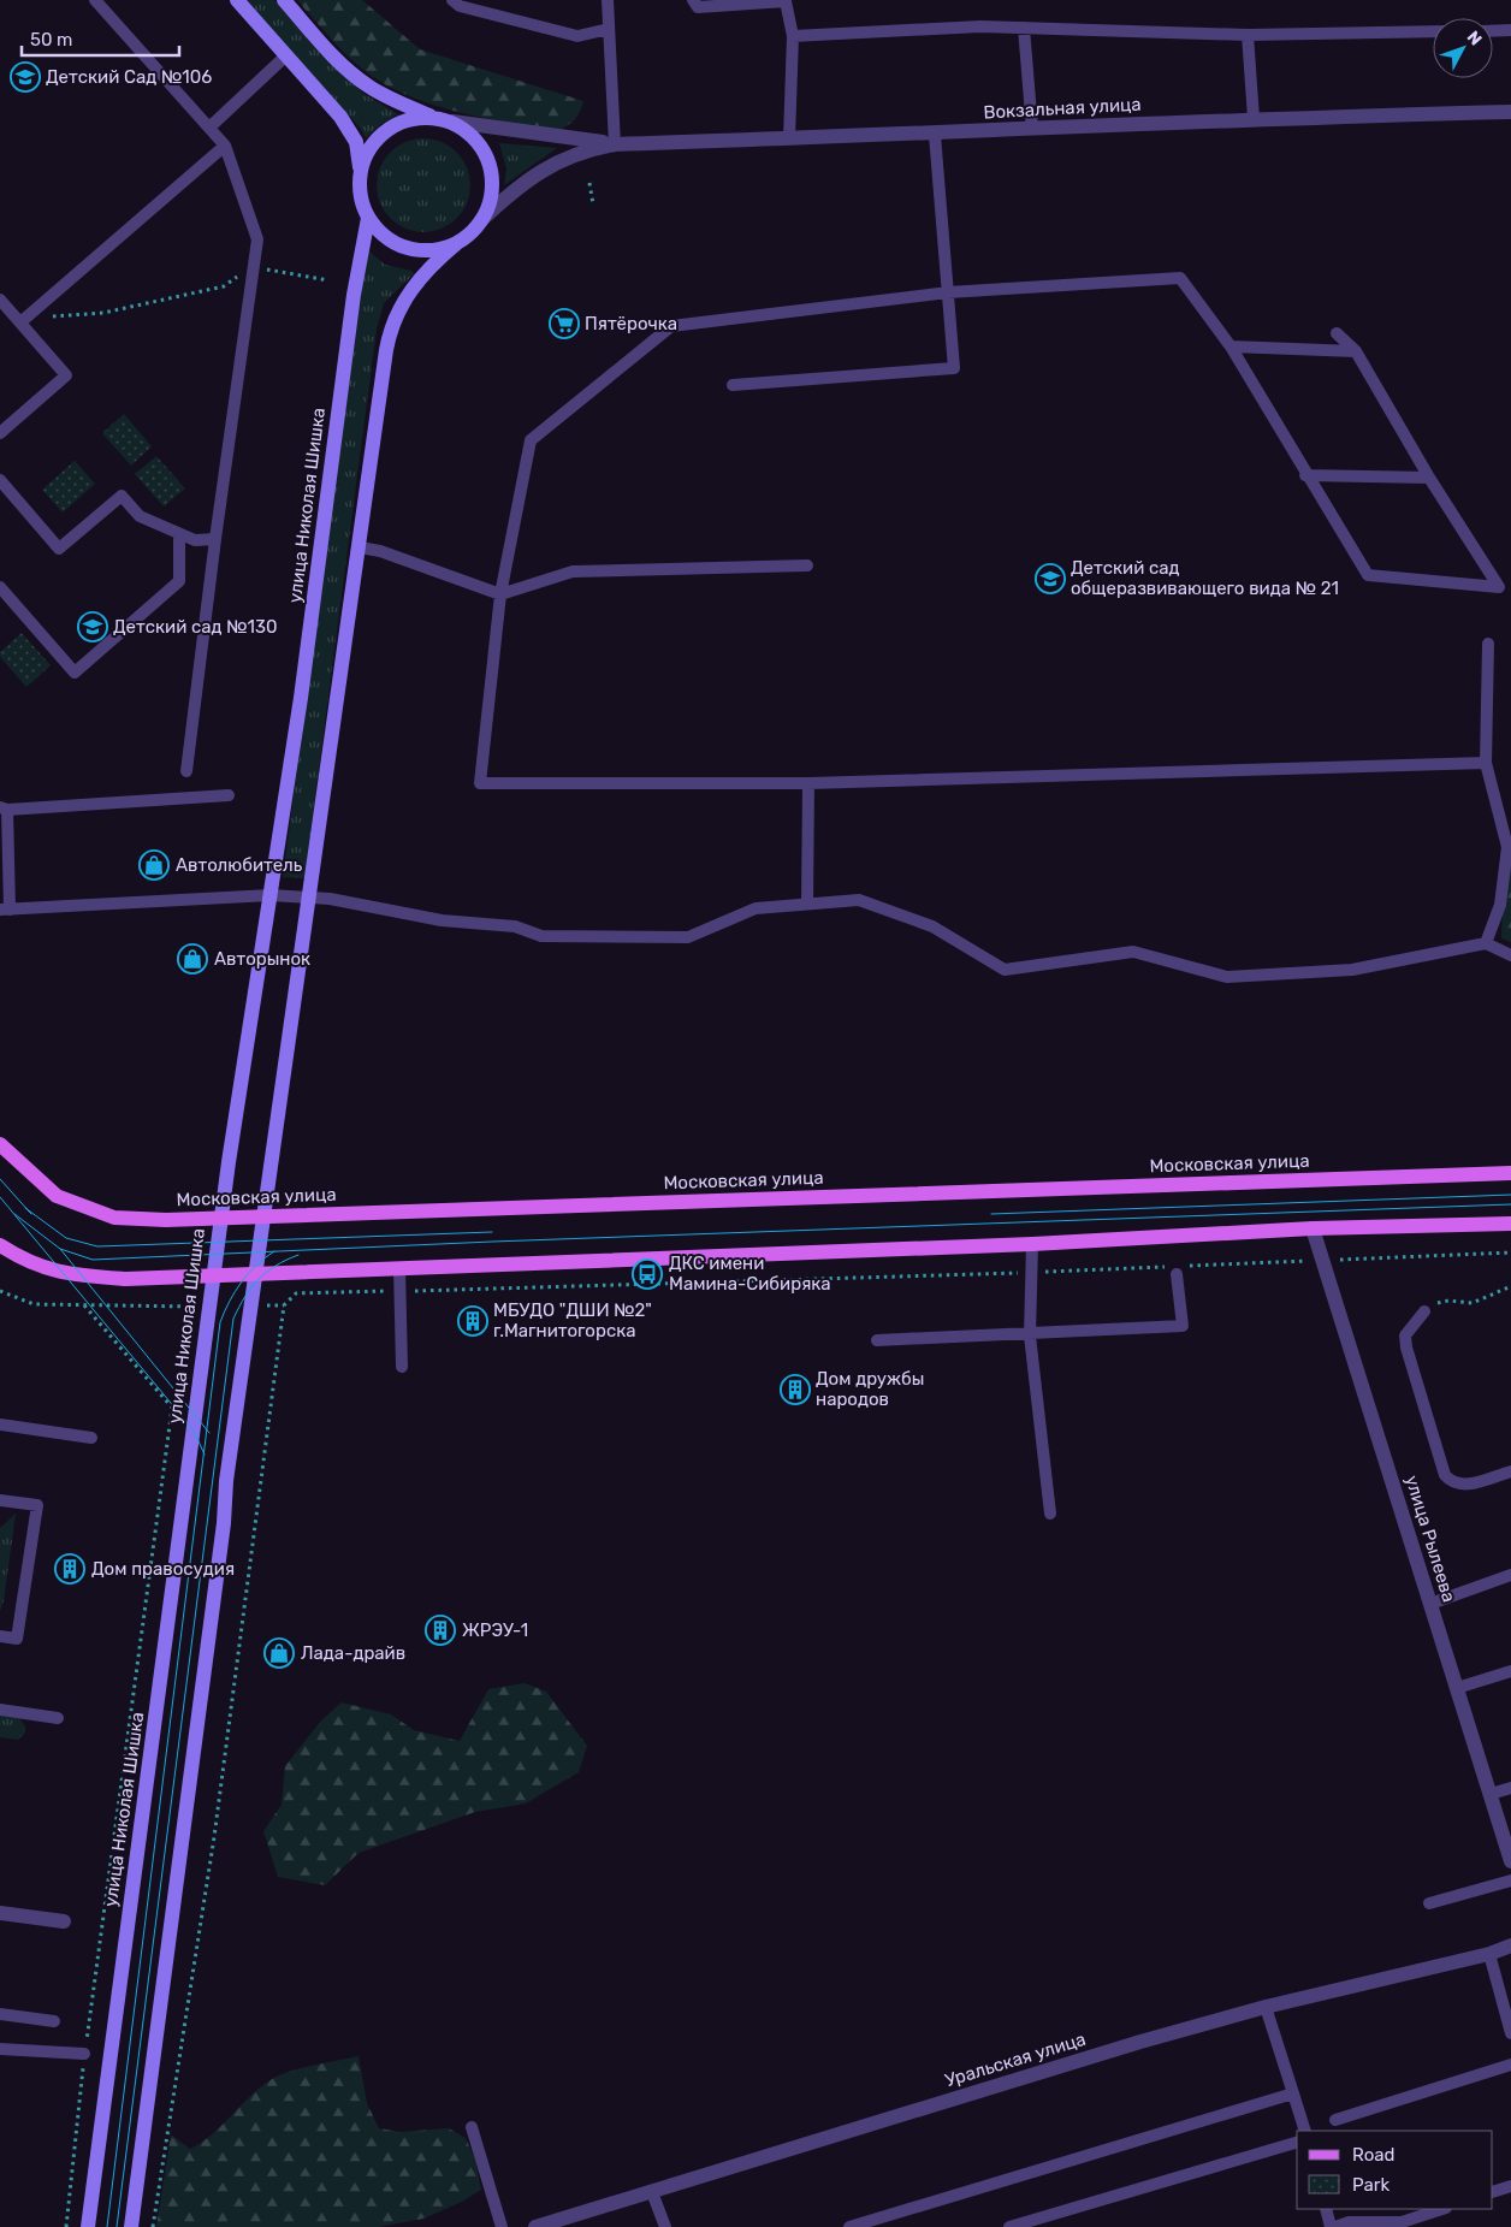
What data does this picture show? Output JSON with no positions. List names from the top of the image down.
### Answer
{
  "streets": {
    "main road": ["улица Николая Шишка", "Московская улица"],
    "street": ["Вокзальная улица", "улица Рылеева", "Уральская улица"]
  },
  "crossings": [
    ["Вокзальная улица", "улица Николая Шишка"],
    ["улица Николая Шишка", "Московская улица"]
  ],
  "places": {
    "school or university": ["Детский Сад №106", "Детский сад общеразвивающего вида № 21", "Детский сад №130"],
    "supermarket": ["Пятёрочка"],
    "shop": ["Автолюбитель", "Авторынок", "Лада-драйв"],
    "bus stop": ["ДКС имени Мамина-Сибиряка"],
    "building": [
      "МБУДО \"ДШИ №2\" г.Магнитогорска",
      "Дом дружбы народов",
      "Дом правосудия",
      "ЖРЭУ-1"
    ]
  },
  "legend": ["Road", "Park"],
  "scale_bar": "50 m",
  "north": "top right"
}
